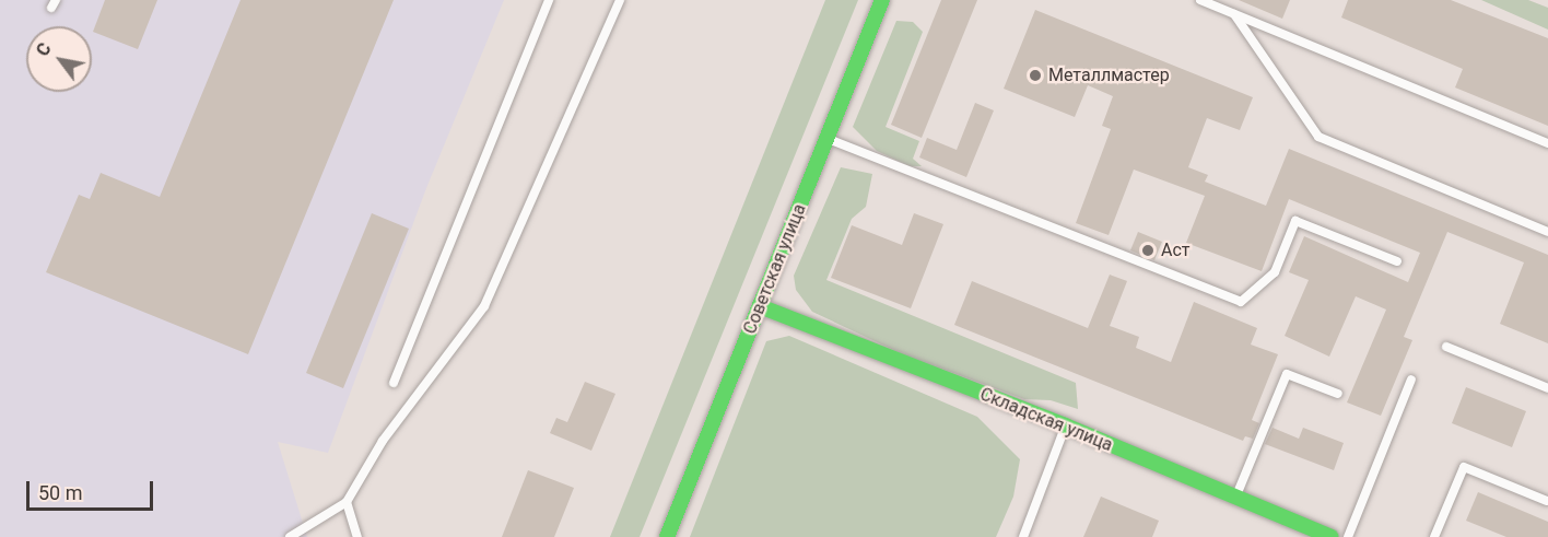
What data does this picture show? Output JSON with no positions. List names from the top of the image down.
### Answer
{
  "streets": {
    "street": ["Советская улица", "Складская улица"]
  },
  "crossings": [
    ["Советская улица", "Складская улица"]
  ],
  "places": ["Металлмастер", "Аст"],
  "scale_bar": "50 m",
  "north": "top left"
}
